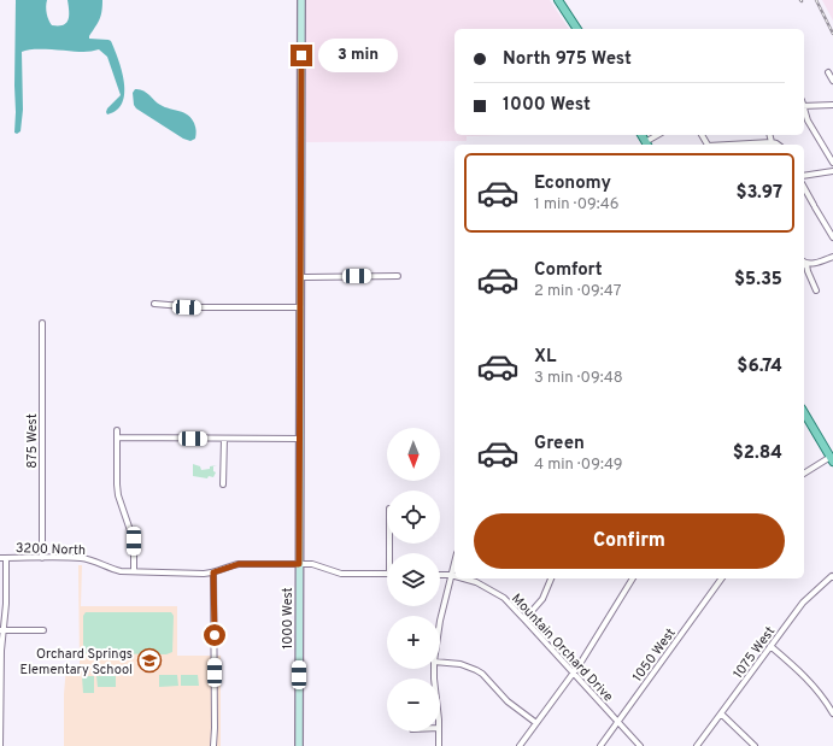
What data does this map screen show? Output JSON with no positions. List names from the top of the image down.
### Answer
{
  "streets": {
    "street": [
      "875 West",
      "3200 North",
      "1000 West",
      "Mountain Orchard Drive",
      "1075 West",
      "1050 West"
    ]
  },
  "crossings": [
    ["875 West", "3200 North"],
    ["3200 North", "1000 West"],
    ["Mountain Orchard Drive", "1050 West"]
  ],
  "places": {
    "school or university": ["Orchard Springs Elementary School"]
  },
  "north": "bottom",
  "page": {
    "banner": ["North 975 West", "1000 West"],
    "bubble": "3 min",
    "list": [
      {
        "name": "Economy",
        "note": "1 min · 09:46",
        "value": "$3.97"
      },
      {
        "name": "Comfort",
        "note": "2 min · 09:47",
        "value": "$5.35"
      },
      {
        "name": "XL",
        "note": "3 min · 09:48",
        "value": "$6.74"
      },
      {
        "name": "Green",
        "note": "4 min · 09:49",
        "value": "$2.84"
      }
    ],
    "map_buttons": ["+", "−"],
    "buttons": "Confirm"
  }
}
